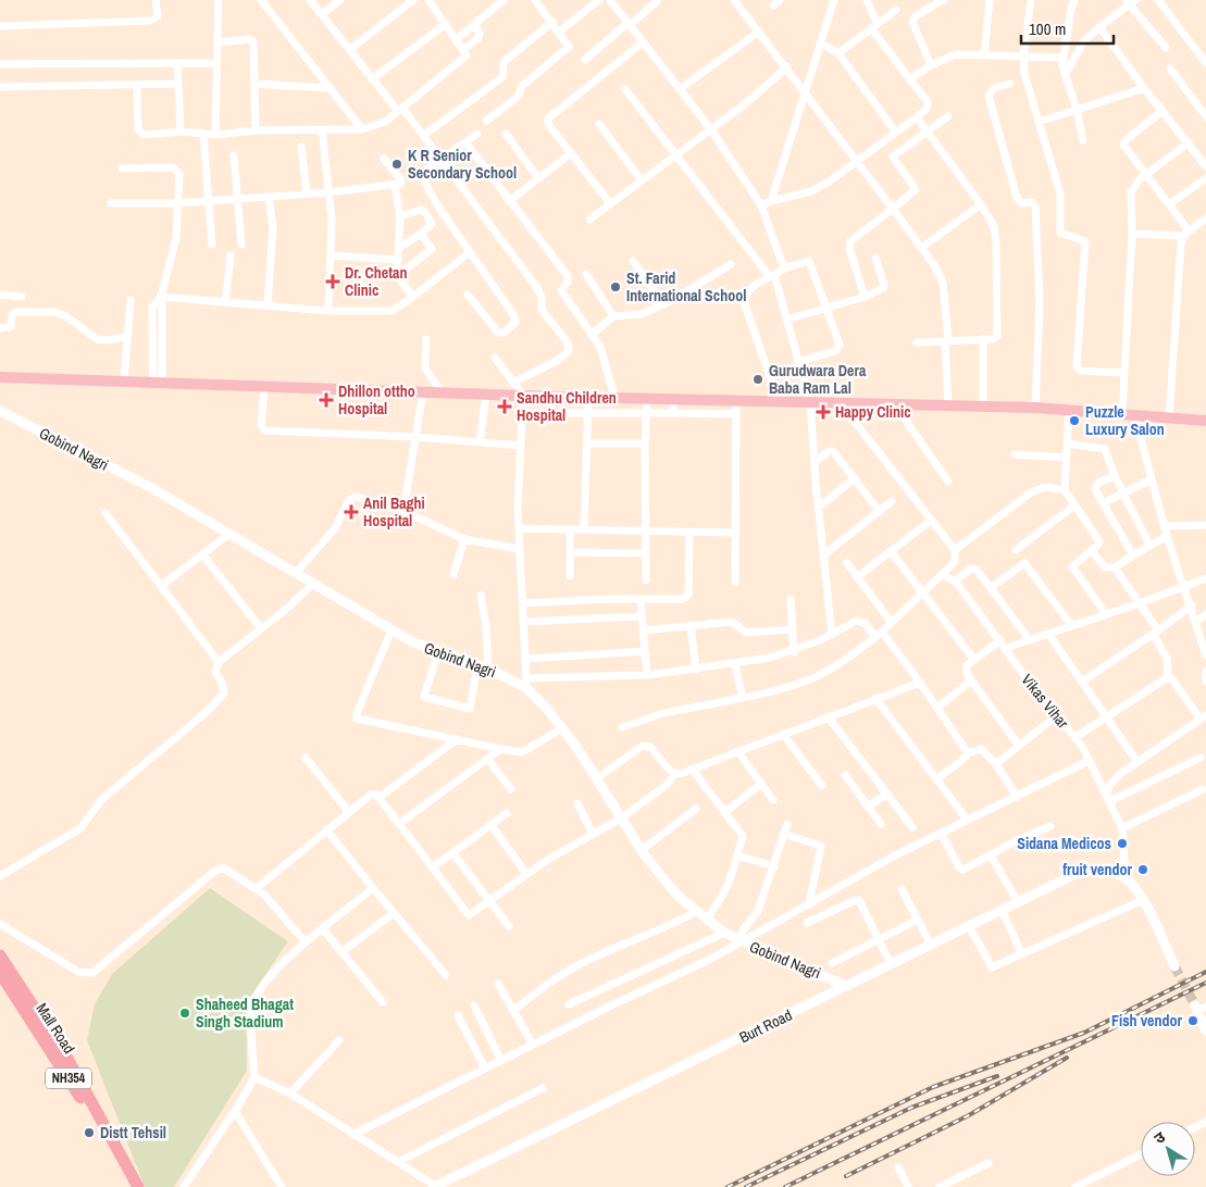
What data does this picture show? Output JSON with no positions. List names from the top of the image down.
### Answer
{
  "streets": {
    "highway": ["Mall Road", "NH354"],
    "street": ["Gobind Nagri", "Vikas Vihar", "Burt Road"]
  },
  "crossings": [
    ["Gobind Nagri", "Burt Road"],
    ["Vikas Vihar", "Burt Road"]
  ],
  "places": {
    "other": [
      "K R Senior Secondary School",
      "St. Farid International School",
      "Gurudwara Dera Baba Ram Lal",
      "Puzzle Luxury Salon",
      "Sidana Medicos",
      "fruit vendor",
      "Shaheed Bhagat Singh Stadium",
      "Fish vendor",
      "Distt Tehsil"
    ],
    "health": [
      "Dr. Chetan Clinic",
      "Dhillon ottho Hospital",
      "Sandhu Children Hospital",
      "Happy Clinic",
      "Anil Baghi Hospital"
    ]
  },
  "scale_bar": "100 m",
  "north": "top left"
}
